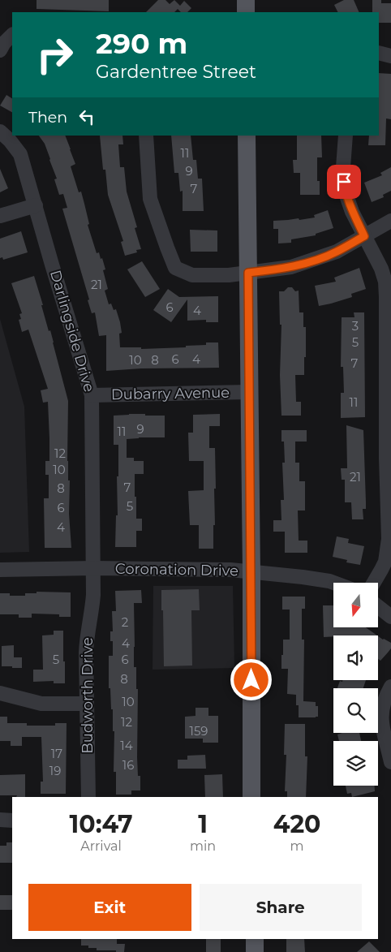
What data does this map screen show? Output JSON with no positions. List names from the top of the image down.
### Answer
{
  "streets": {
    "street": [
      "Darlingside Drive",
      "Dubarry Avenue",
      "Coronation Drive",
      "Budworth Drive"
    ]
  },
  "crossings": [
    ["Darlingside Drive", "Dubarry Avenue"],
    ["Darlingside Drive", "Coronation Drive"],
    ["Darlingside Drive", "Budworth Drive"],
    ["Coronation Drive", "Budworth Drive"]
  ],
  "house_numbers": [
    "11",
    "9",
    "7",
    "21",
    "6",
    "4",
    "3",
    "5",
    "6",
    "4",
    "10",
    "8",
    "7",
    "11",
    "9",
    "11",
    "12",
    "10",
    "21",
    "7",
    "8",
    "5",
    "6",
    "4",
    "2",
    "4",
    "5",
    "6",
    "8",
    "10",
    "12",
    "159",
    "14",
    "17",
    "16",
    "19"
  ],
  "north": "bottom",
  "page": {
    "turn": ["290 m", "Gardentree Street"],
    "then": "Then",
    "eta": [
      "10:47",
      "Arrival",
      "1",
      "min",
      "420",
      "m"
    ],
    "buttons": ["Exit", "Share"]
  }
}
